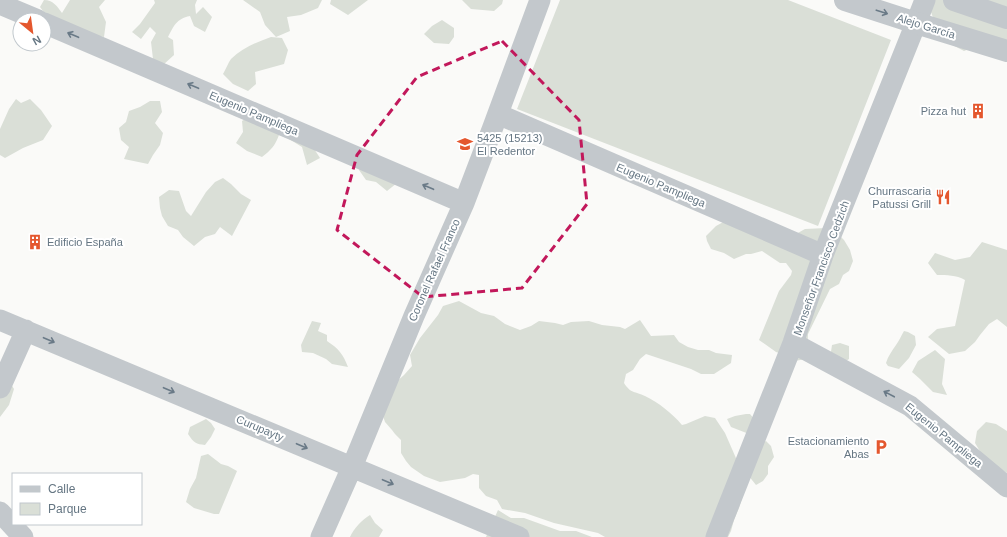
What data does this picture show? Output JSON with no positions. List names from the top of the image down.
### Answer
{
  "streets": {
    "street": [
      "Alejo García",
      "Eugenio Pampliega",
      "Monseñor Francisco Cedzich",
      "Coronel Rafael Franco",
      "Curupayty"
    ]
  },
  "crossings": [
    ["Alejo García", "Monseñor Francisco Cedzich"],
    ["Eugenio Pampliega", "Monseñor Francisco Cedzich"],
    ["Eugenio Pampliega", "Coronel Rafael Franco"],
    ["Coronel Rafael Franco", "Curupayty"]
  ],
  "one_way": ["Alejo García", "Eugenio Pampliega", "Curupayty"],
  "places": {
    "building": ["Pizza hut", "Edificio España"],
    "school or university": ["5425 (15213) El Redentor"],
    "restaurant": ["Churrascaria Patussi Grill"],
    "parking": ["Estacionamiento Abas"]
  },
  "legend": ["Calle", "Parque"],
  "north": "bottom right"
}
